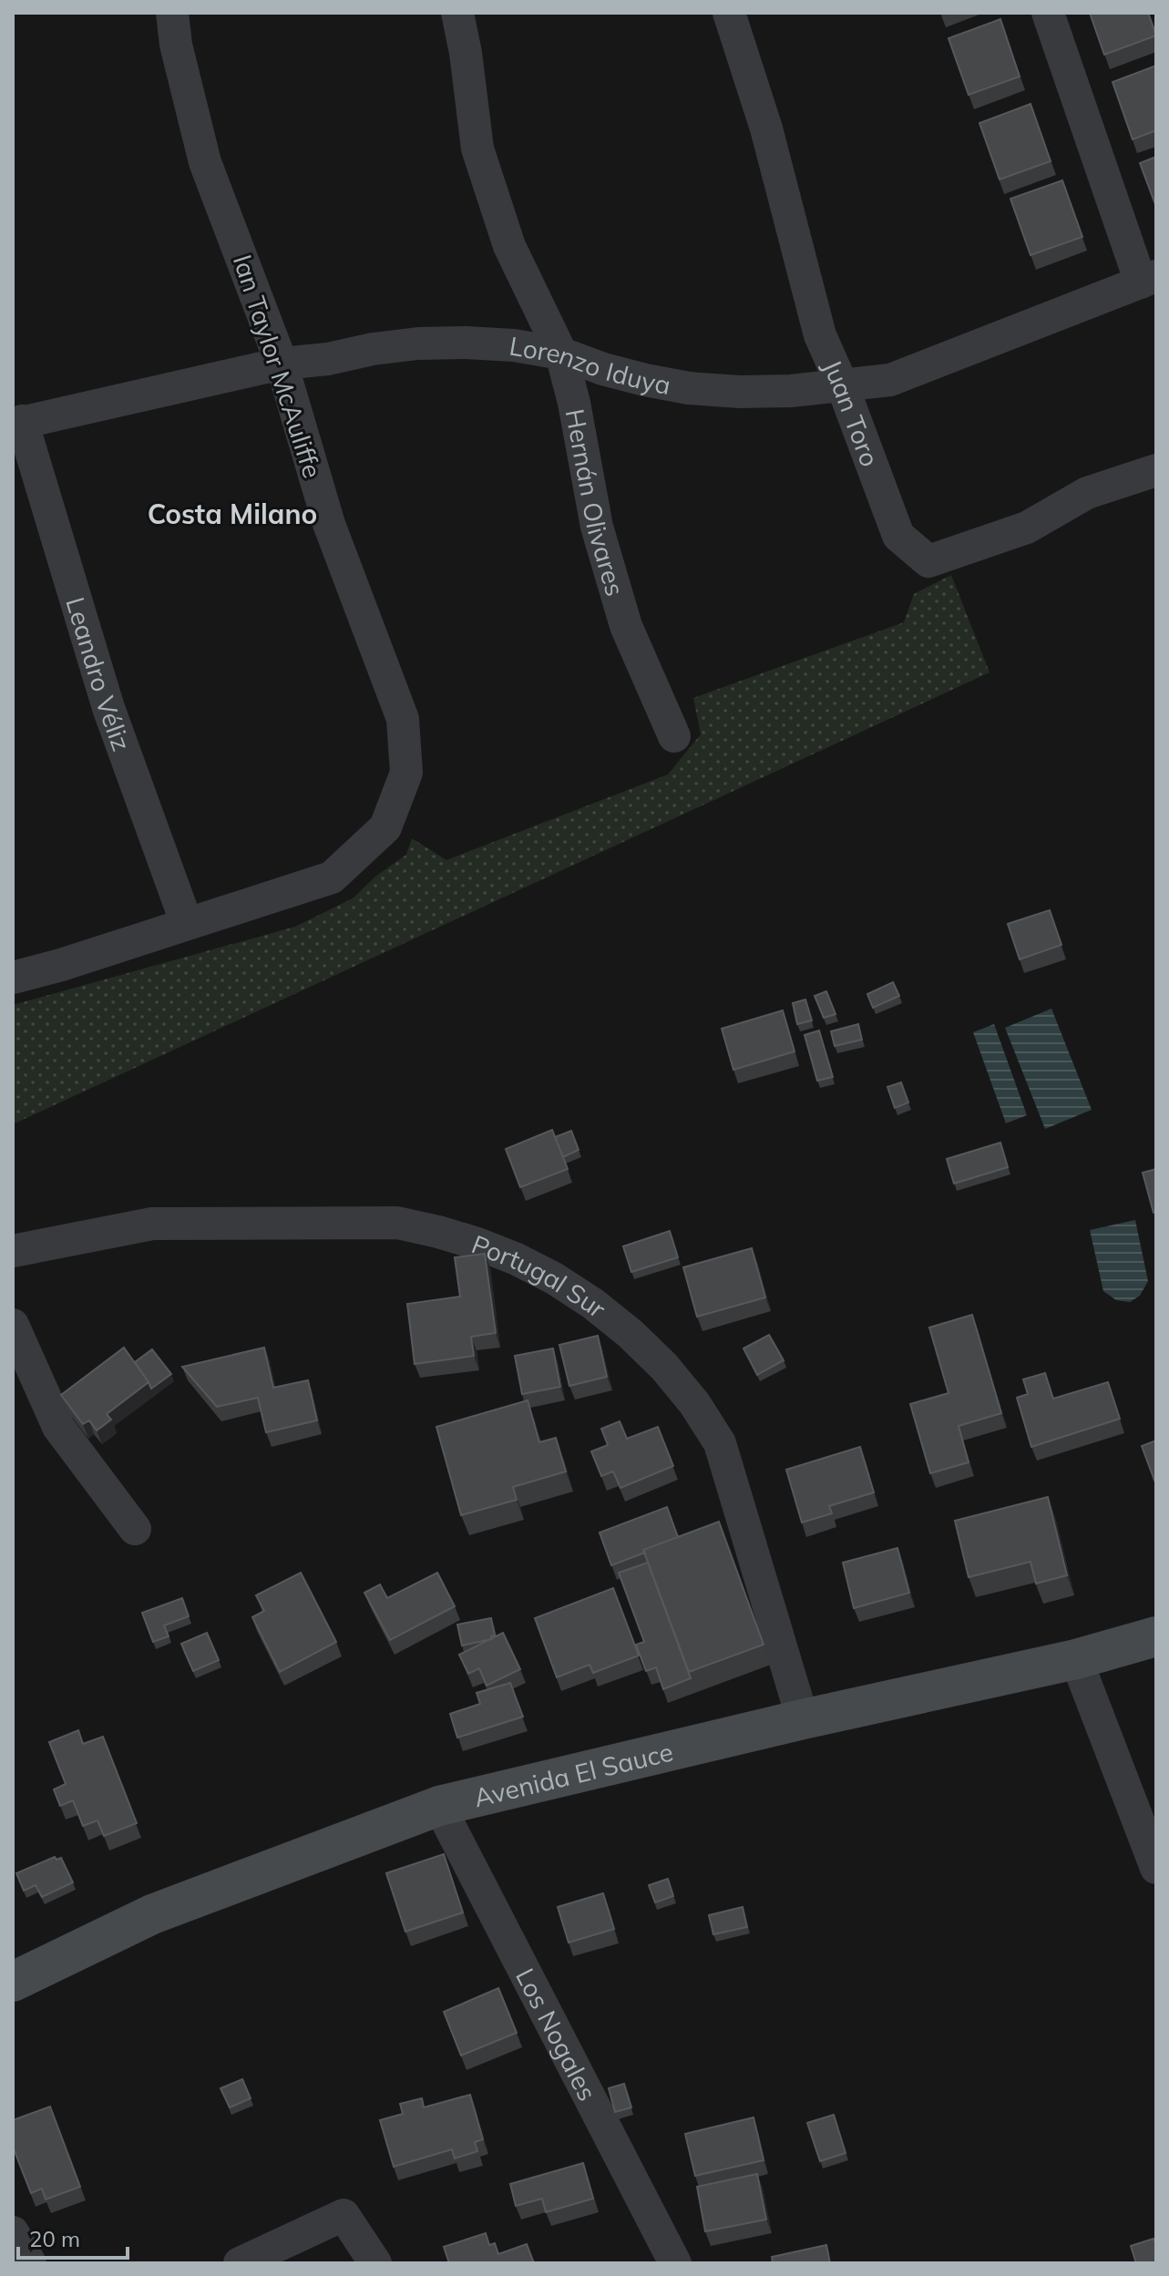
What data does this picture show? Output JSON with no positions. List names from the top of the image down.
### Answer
{
  "streets": {
    "street": [
      "Lorenzo Iduya",
      "Ian Taylor McAuliffe",
      "Juan Toro",
      "Hernán Olivares",
      "Leandro Véliz",
      "Portugal Sur",
      "Avenida El Sauce",
      "Los Nogales"
    ]
  },
  "crossings": [
    ["Lorenzo Iduya", "Ian Taylor McAuliffe"],
    ["Lorenzo Iduya", "Juan Toro"],
    ["Lorenzo Iduya", "Hernán Olivares"],
    ["Lorenzo Iduya", "Leandro Véliz"],
    ["Ian Taylor McAuliffe", "Leandro Véliz"],
    ["Portugal Sur", "Avenida El Sauce"],
    ["Avenida El Sauce", "Los Nogales"]
  ],
  "districts": ["Costa Milano"],
  "scale_bar": "20 m"
}
